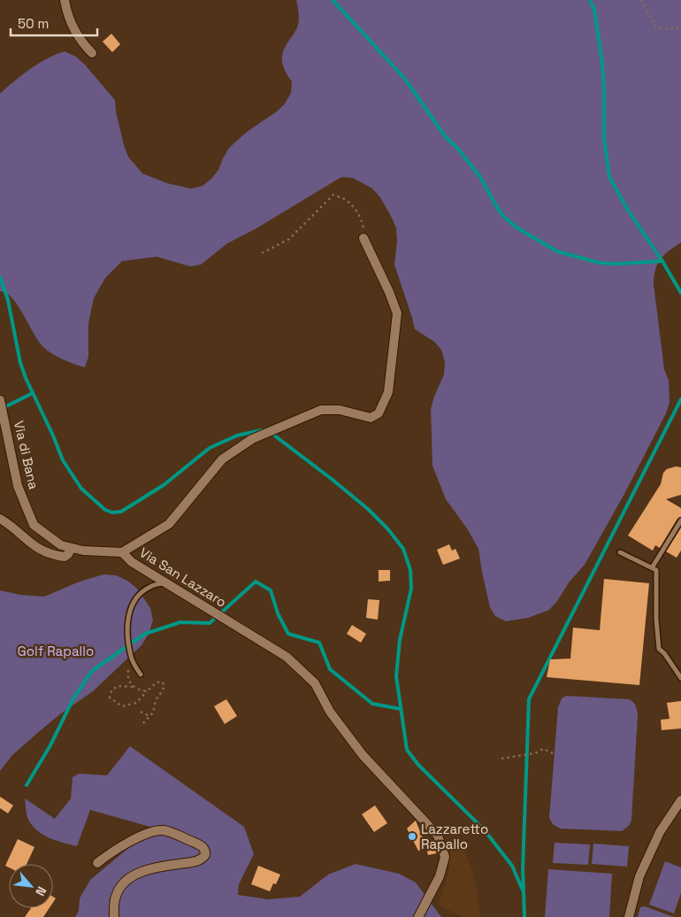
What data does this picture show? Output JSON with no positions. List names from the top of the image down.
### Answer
{
  "streets": {
    "street": ["Via di Bana", "Via San Lazzaro"]
  },
  "crossings": [
    ["Via di Bana", "Via San Lazzaro"]
  ],
  "parks": ["Golf Rapallo"],
  "places": ["Lazzaretto Rapallo"],
  "scale_bar": "50 m",
  "north": "bottom right"
}
